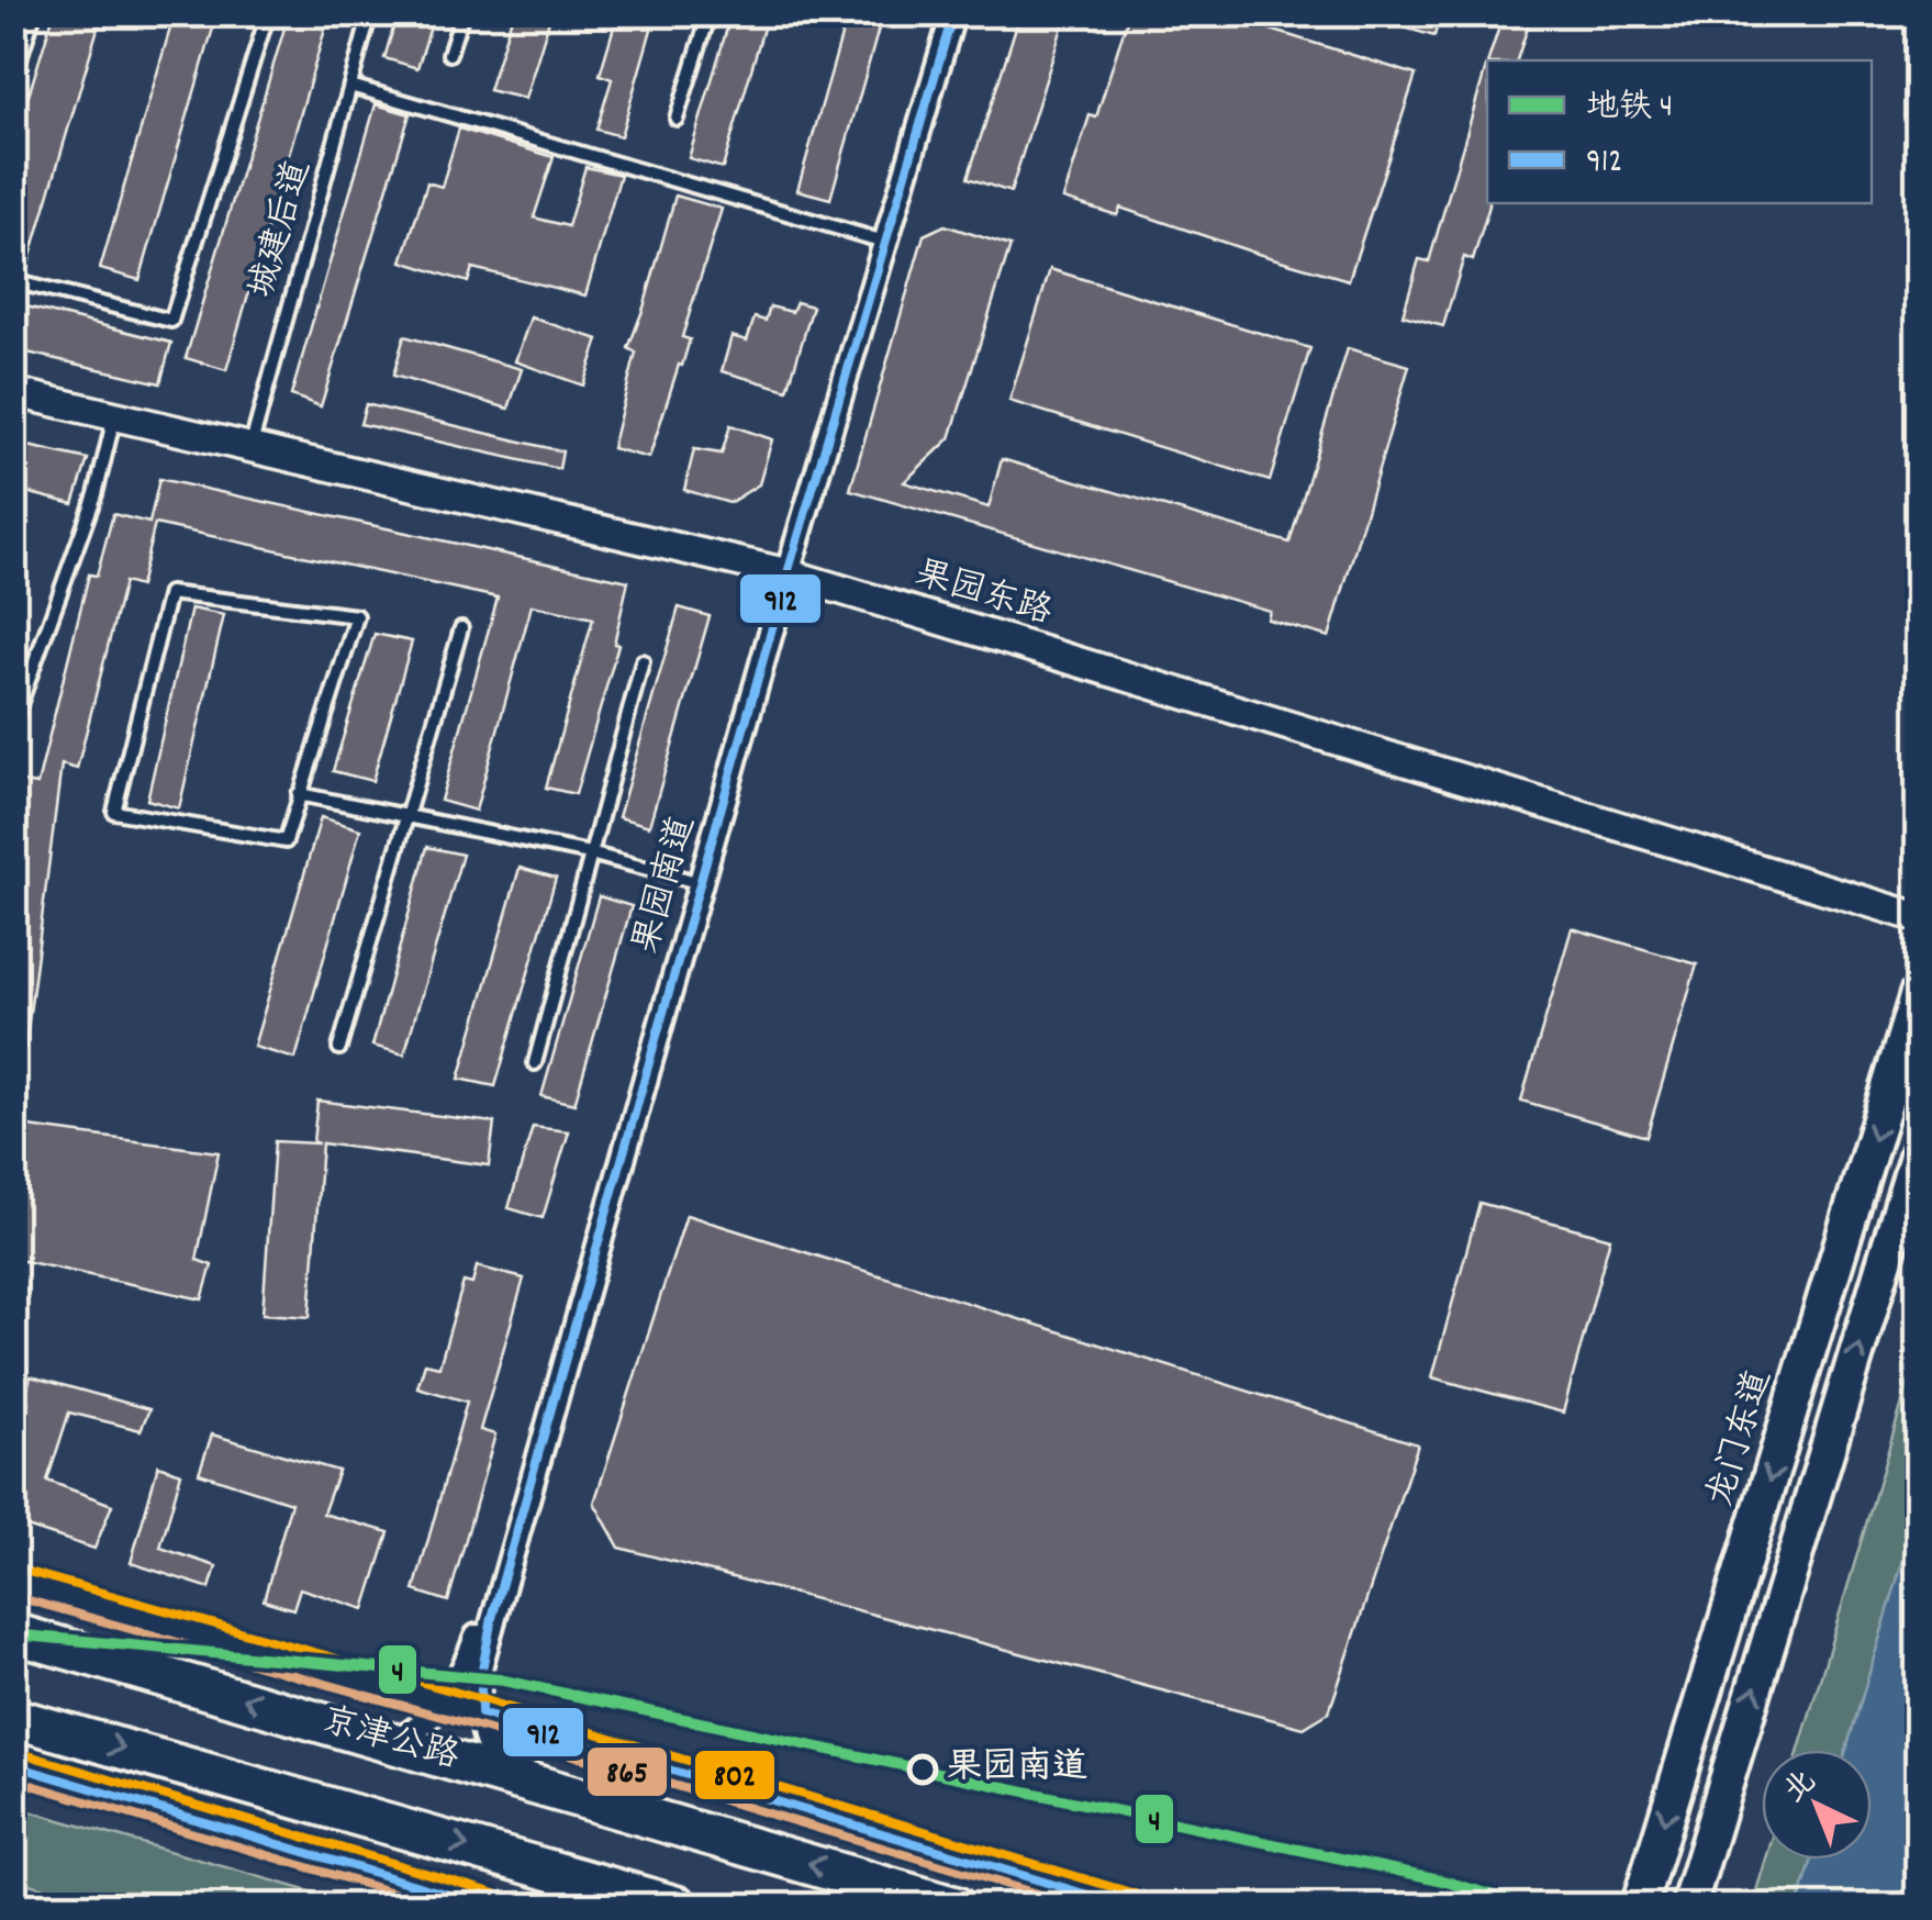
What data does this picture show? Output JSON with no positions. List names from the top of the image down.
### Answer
{
  "streets": {
    "highway": ["京津公路"],
    "main road": ["龙门东道"],
    "street": ["果园东路", "果园南道"],
    "lane": ["城建后道"]
  },
  "crossings": [
    ["城建后道", "果园东路"],
    ["果园东路", "果园南道"],
    ["果园南道", "京津公路"]
  ],
  "places": ["果园南道"],
  "lines": [
    "transit line 912",
    "transit line 802",
    "transit line 865",
    "metro line 4"
  ],
  "legend": ["地铁 4", "912"],
  "north": "top left"
}
